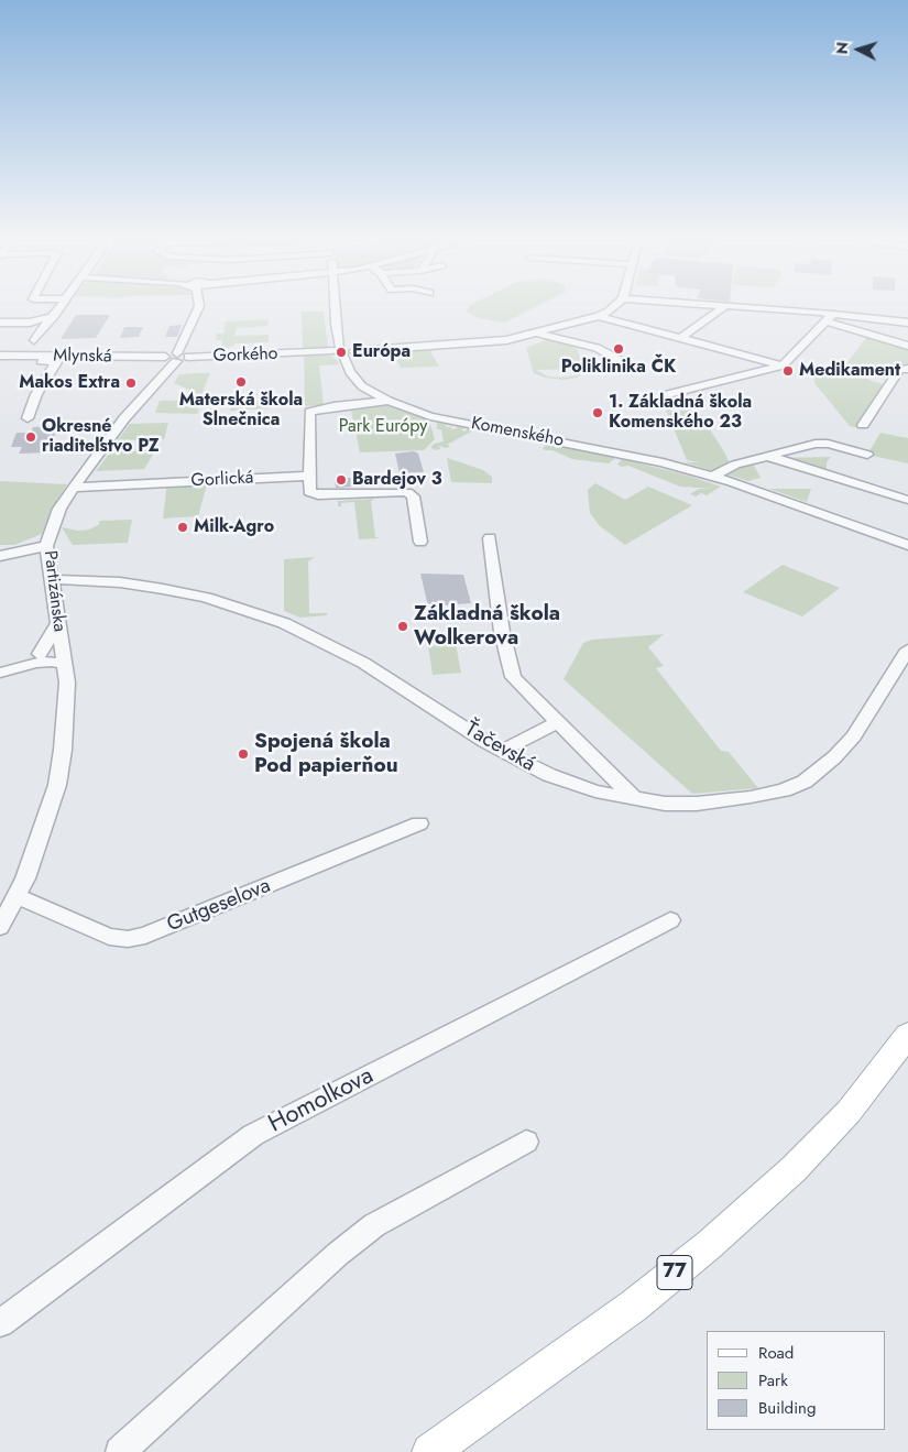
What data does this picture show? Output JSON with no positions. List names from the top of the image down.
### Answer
{
  "streets": {
    "main road": ["77"],
    "street": [
      "Gorkého",
      "Mlynská",
      "Komenského",
      "Gorlická",
      "Partizánska",
      "Ťačevská",
      "Gutgeselova",
      "Homolkova"
    ]
  },
  "crossings": [
    ["Gorkého", "Mlynská"],
    ["Gorkého", "Komenského"],
    ["Gorkého", "Partizánska"],
    ["Mlynská", "Partizánska"],
    ["Gorlická", "Partizánska"],
    ["Partizánska", "Ťačevská"],
    ["Partizánska", "Gutgeselova"]
  ],
  "parks": ["Park Európy"],
  "places": [
    "Poliklinika ČK",
    "Európa",
    "Medikament",
    "Materská škola Slnečnica",
    "Makos Extra",
    "1. Základná škola Komenského 23",
    "Okresné riaditeľstvo PZ",
    "Bardejov 3",
    "Milk-Agro",
    "Základná škola Wolkerova",
    "Spojená škola Pod papierňou"
  ],
  "legend": ["Road", "Park", "Building"],
  "north": "left"
}
